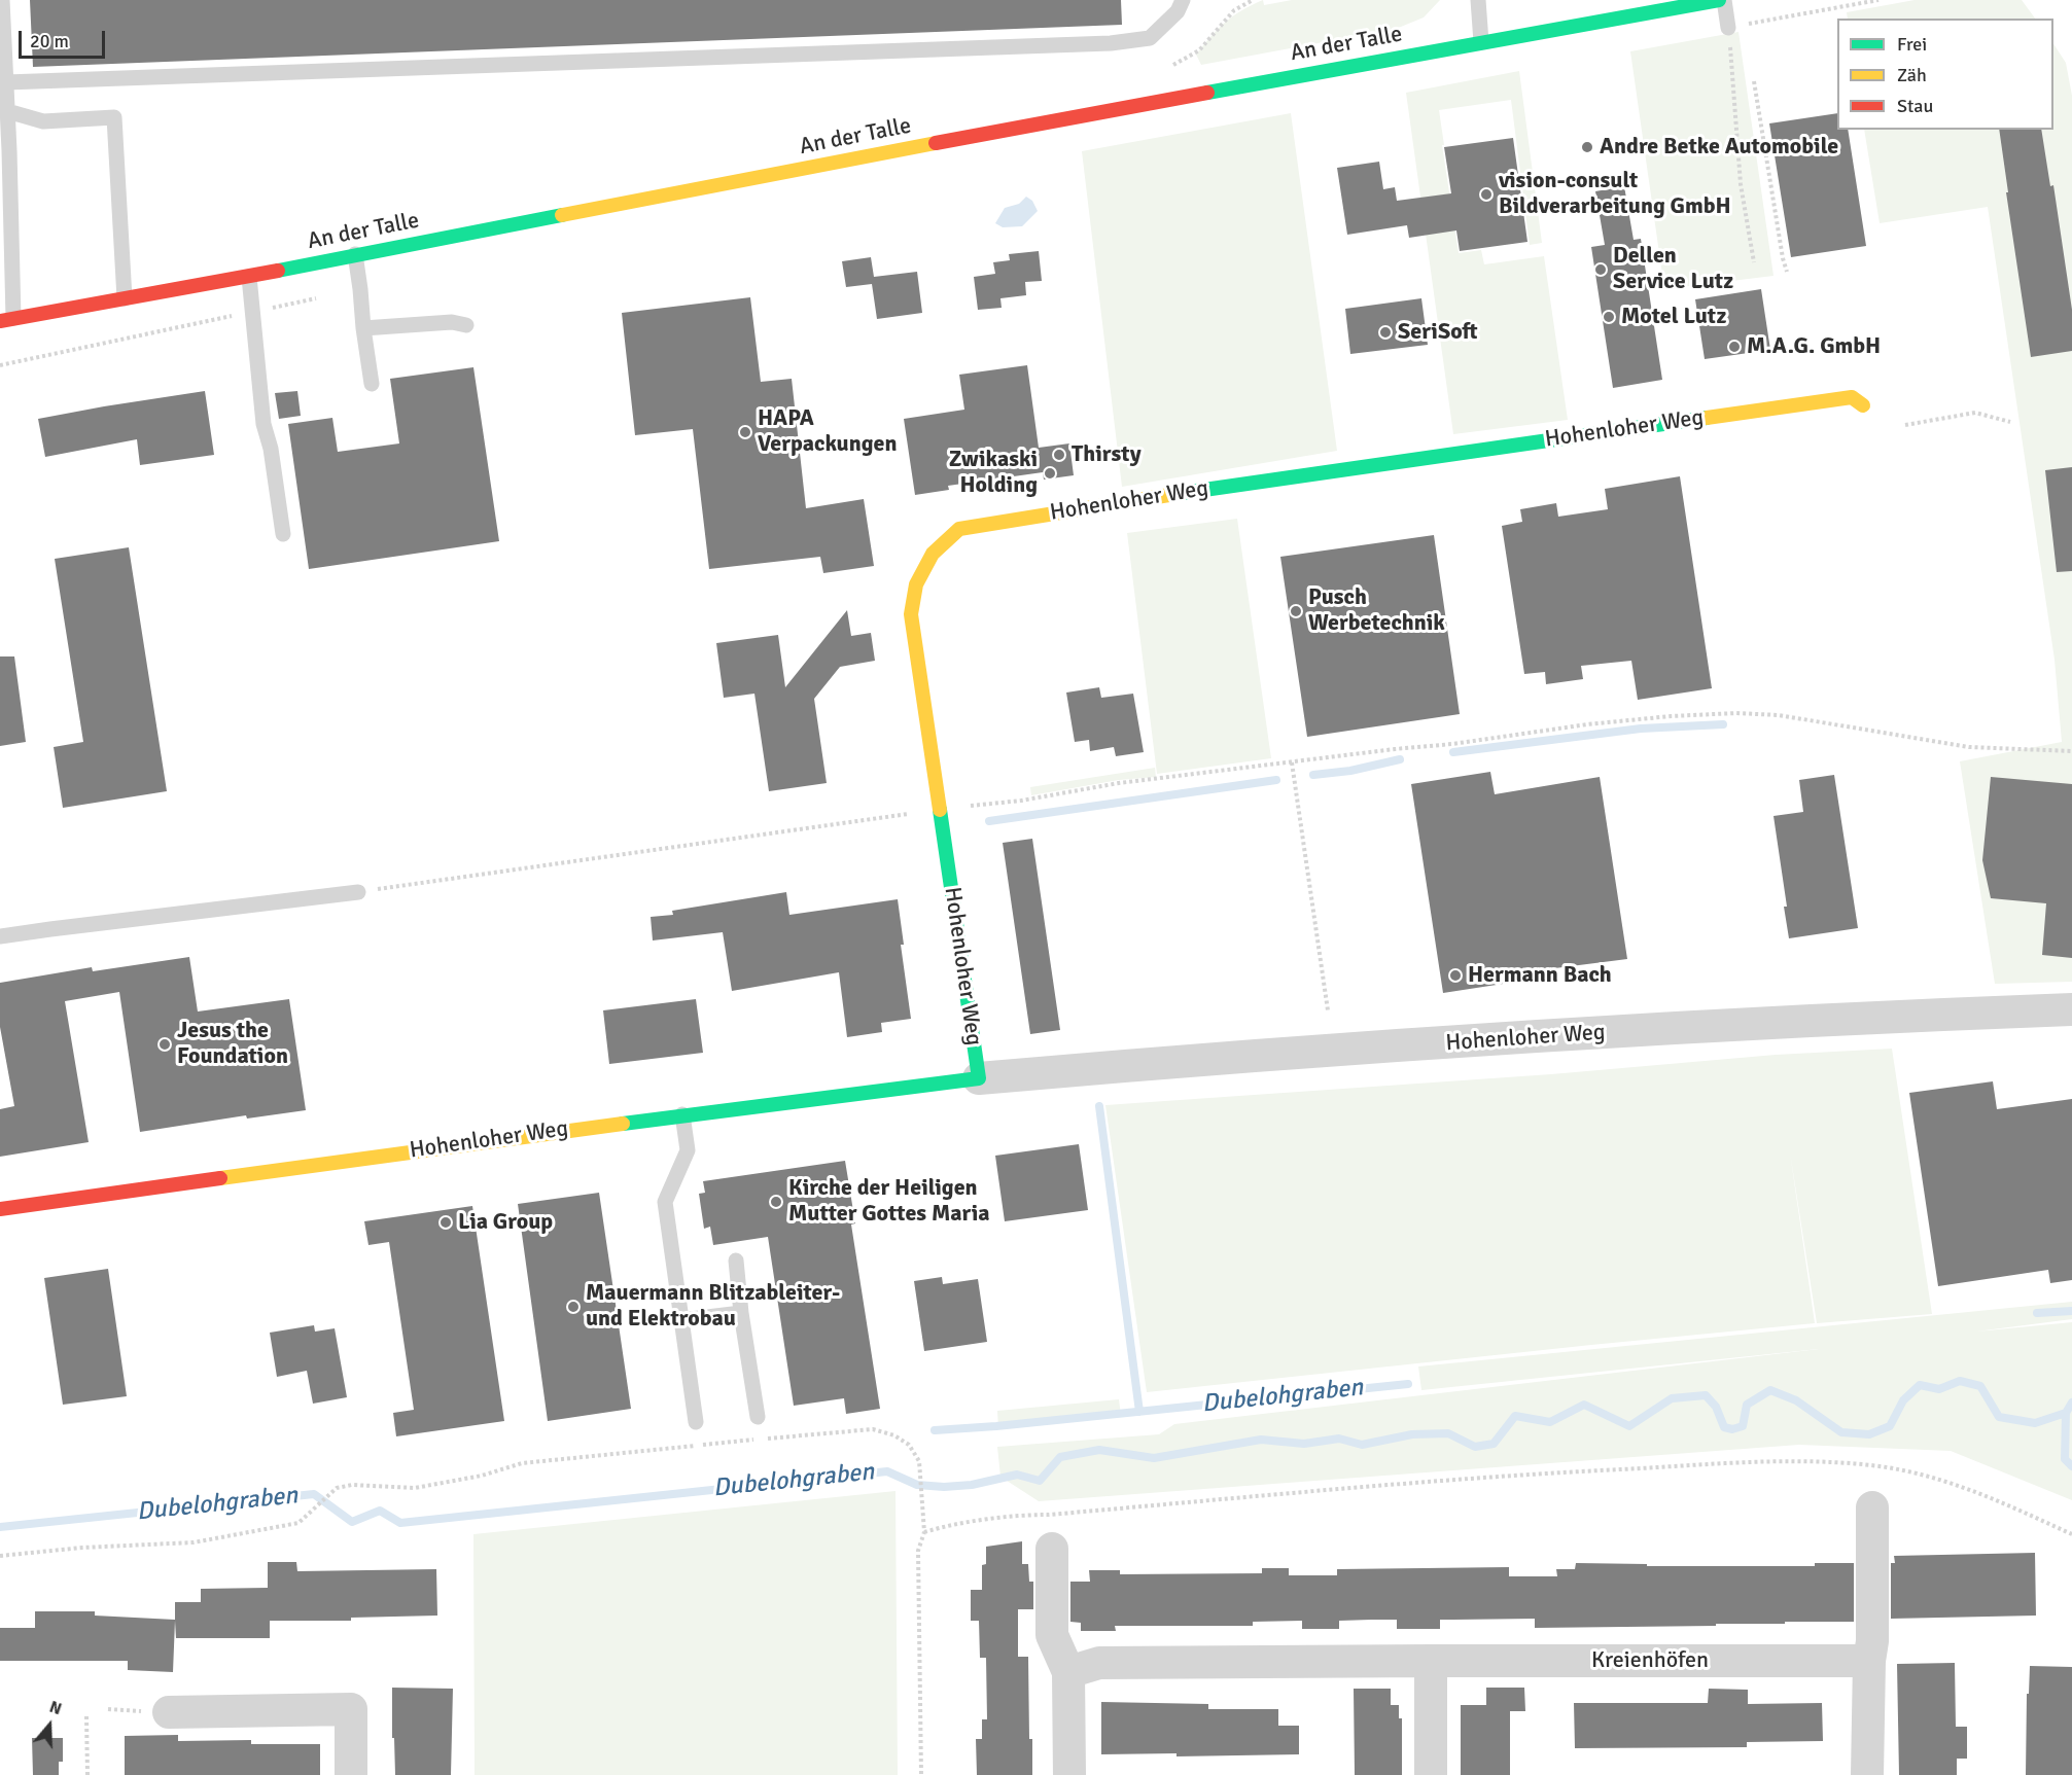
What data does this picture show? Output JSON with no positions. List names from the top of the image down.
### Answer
{
  "streets": {
    "street": ["An der Talle", "Hohenloher Weg", "Kreienhöfen"]
  },
  "water": ["Dubelohgraben"],
  "places": [
    "Andre Betke Automobile",
    "vision-consult Bildverarbeitung GmbH",
    "Dellen Service Lutz",
    "Motel Lutz",
    "SeriSoft",
    "M.A.G. GmbH",
    "HAPA Verpackungen",
    "Thirsty",
    "Zwikaski Holding",
    "Pusch Werbetechnik",
    "Hermann Bach",
    "Jesus the Foundation",
    "Kirche der Heiligen Mutter Gottes Maria",
    "Lia Group",
    "Mauermann Blitzableiter- und Elektrobau"
  ],
  "legend": ["Frei", "Zäh", "Stau"],
  "scale_bar": "20 m",
  "north": "top"
}
